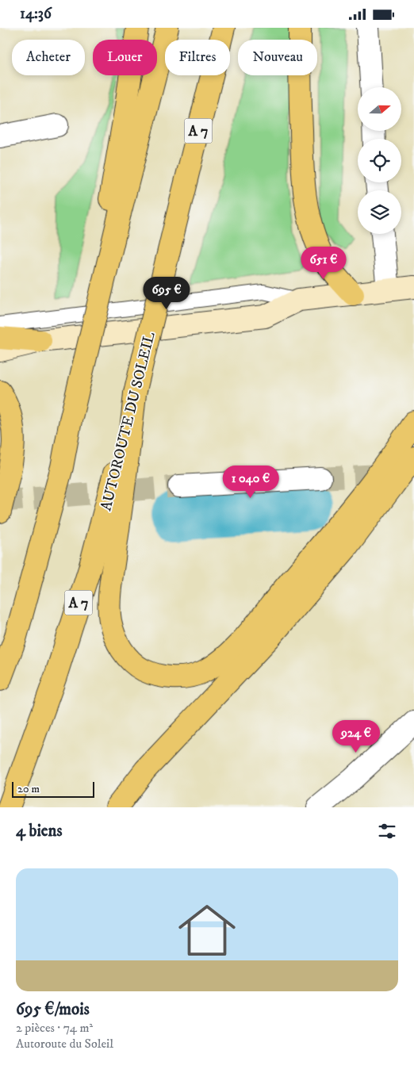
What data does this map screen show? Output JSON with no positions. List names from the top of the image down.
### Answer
{
  "streets": {
    "highway": ["A 7", "AUTOROUTE DU SOLEIL"]
  },
  "scale_bar": "20 m",
  "north": "right",
  "page": {
    "status": "14:36",
    "chip": [
      "Acheter",
      "Louer",
      "Filtres",
      "Nouveau"
    ],
    "price": [
      "651 €",
      "695 €",
      "1 040 €",
      "924 €"
    ],
    "scale": "20 m",
    "heading": "4 biens",
    "list": [
      {
        "name": "695 €/mois",
        "note": "2 pièces · 74 m² · Autoroute du Soleil"
      }
    ]
  }
}
